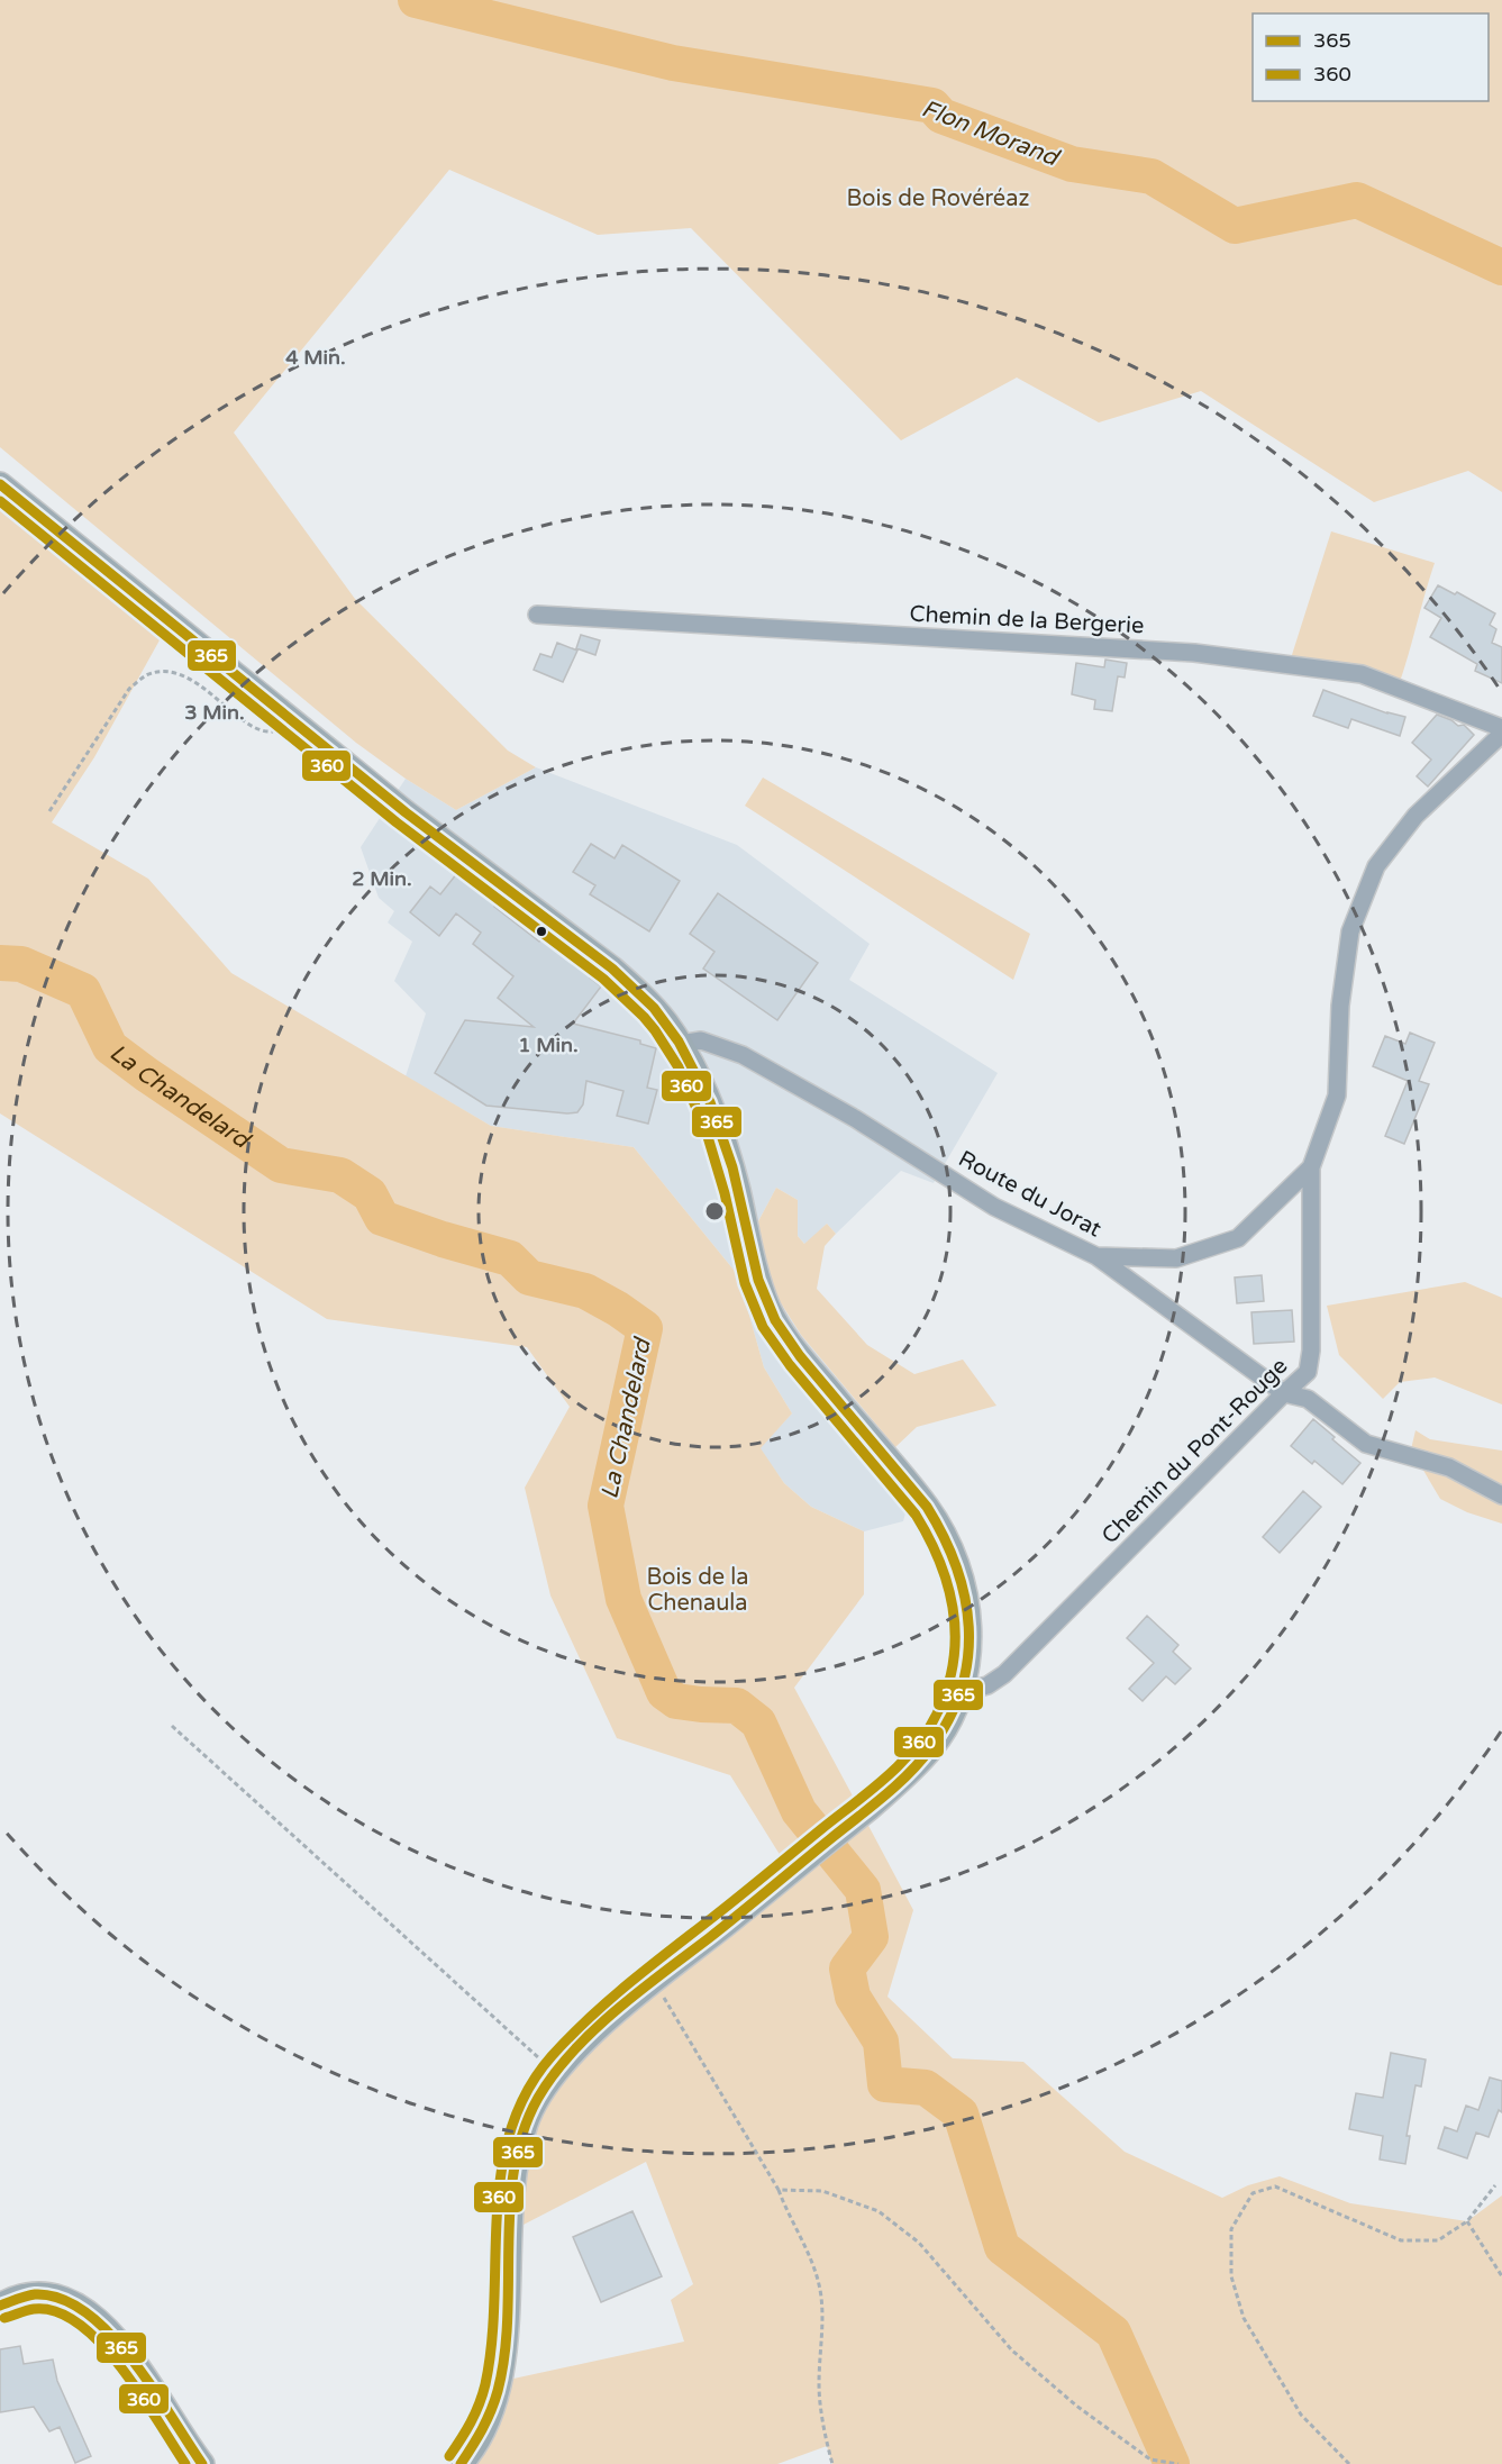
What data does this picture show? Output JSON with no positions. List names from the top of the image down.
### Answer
{
  "streets": {
    "street": ["Chemin de la Bergerie", "Route du Jorat", "Chemin du Pont-Rouge"]
  },
  "crossings": [
    ["Route du Jorat", "Chemin du Pont-Rouge"]
  ],
  "water": ["Flon Morand", "La Chandelard"],
  "parks": ["Bois de Rovéréaz", "Bois de la Chenaula"],
  "lines": ["transit line 365", "transit line 360"],
  "legend": ["365", "360"],
  "rings": [
    "4 Min.",
    "3 Min.",
    "2 Min.",
    "1 Min."
  ]
}
